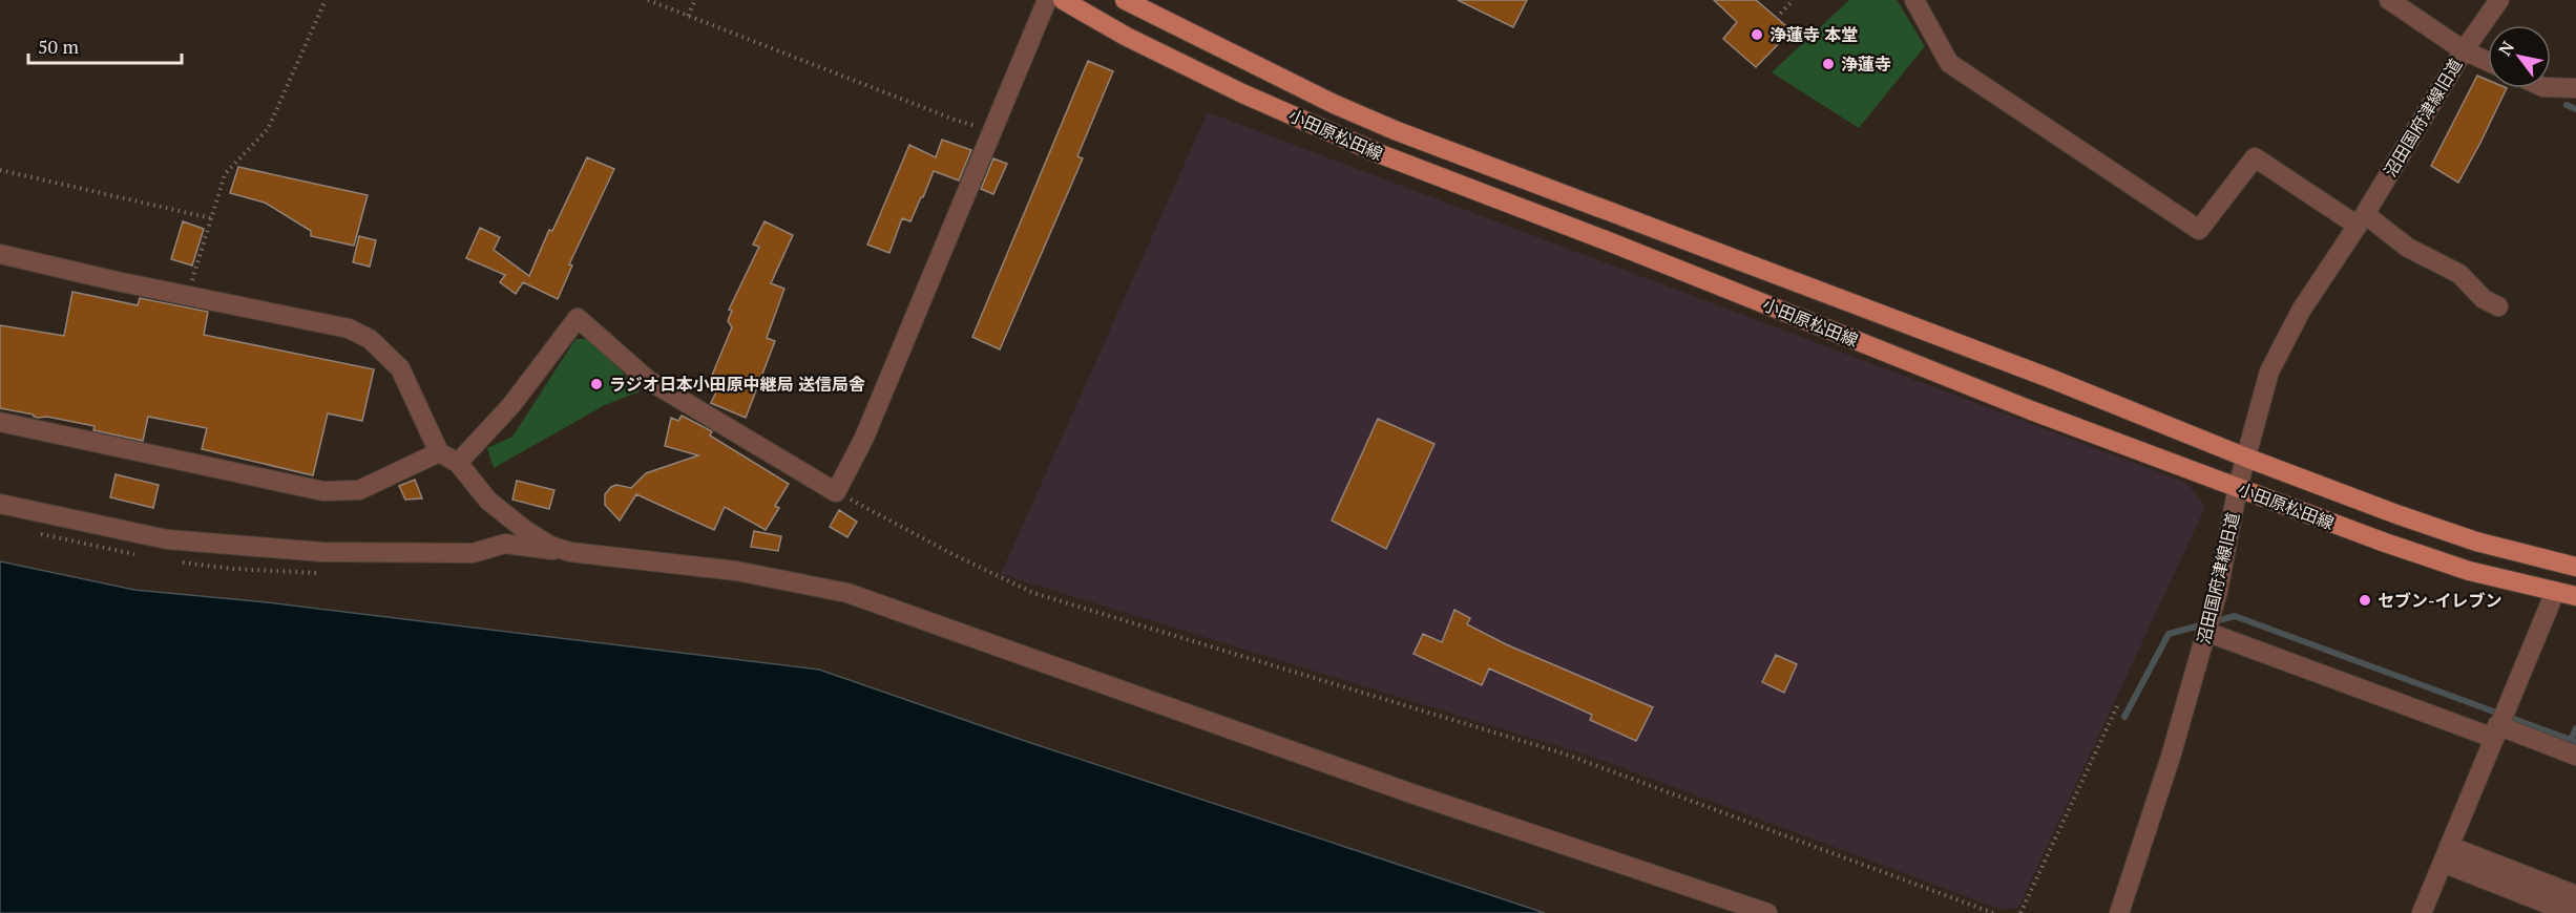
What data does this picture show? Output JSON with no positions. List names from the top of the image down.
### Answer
{
  "streets": {
    "main road": ["小田原松田線"],
    "street": ["沼田国府津線旧道"]
  },
  "crossings": [
    ["沼田国府津線旧道", "小田原松田線"]
  ],
  "places": [
    "浄蓮寺 本堂",
    "浄蓮寺",
    "ラジオ日本小田原中継局 送信局舎",
    "セブン-イレブン"
  ],
  "scale_bar": "50 m",
  "north": "top left"
}
